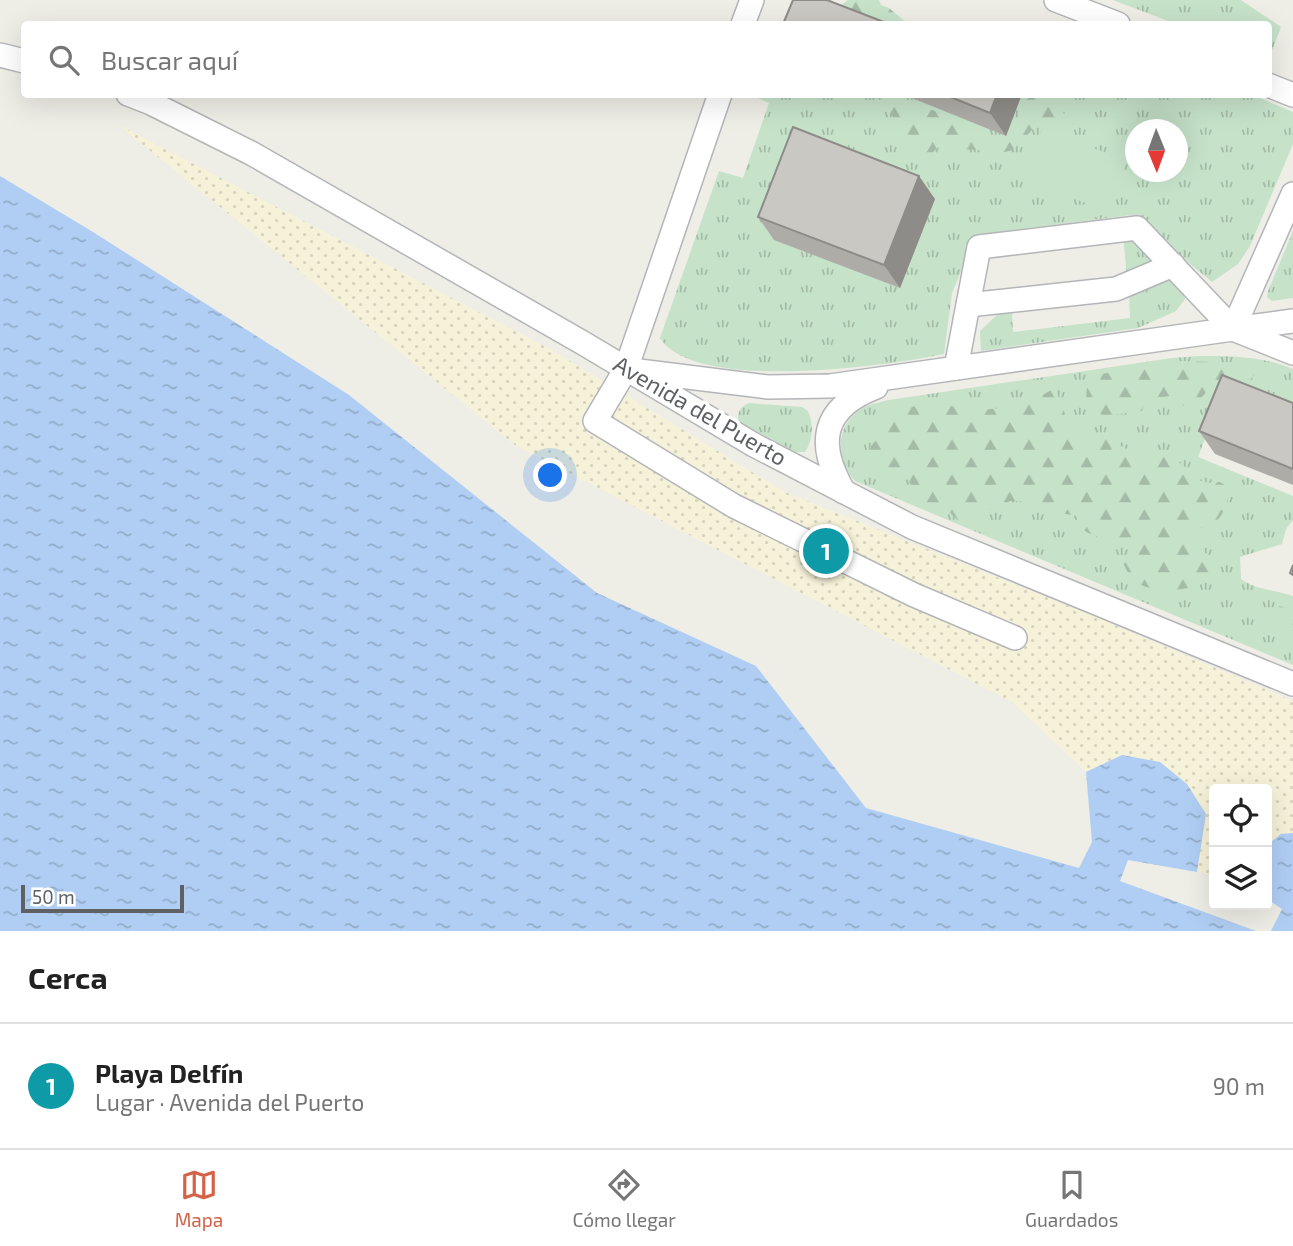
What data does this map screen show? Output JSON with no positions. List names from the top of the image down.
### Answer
{
  "streets": {
    "street": ["Avenida del Puerto"]
  },
  "scale_bar": "50 m",
  "north": "bottom",
  "page": {
    "search": "Buscar aquí",
    "pins": "1",
    "scale": "50 m",
    "heading": "Cerca",
    "list": [
      {
        "mark": "1",
        "name": "Playa Delfín",
        "note": "Lugar · Avenida del Puerto",
        "value": "90 m"
      }
    ],
    "nav": ["Mapa", "Cómo llegar", "Guardados"]
  }
}
